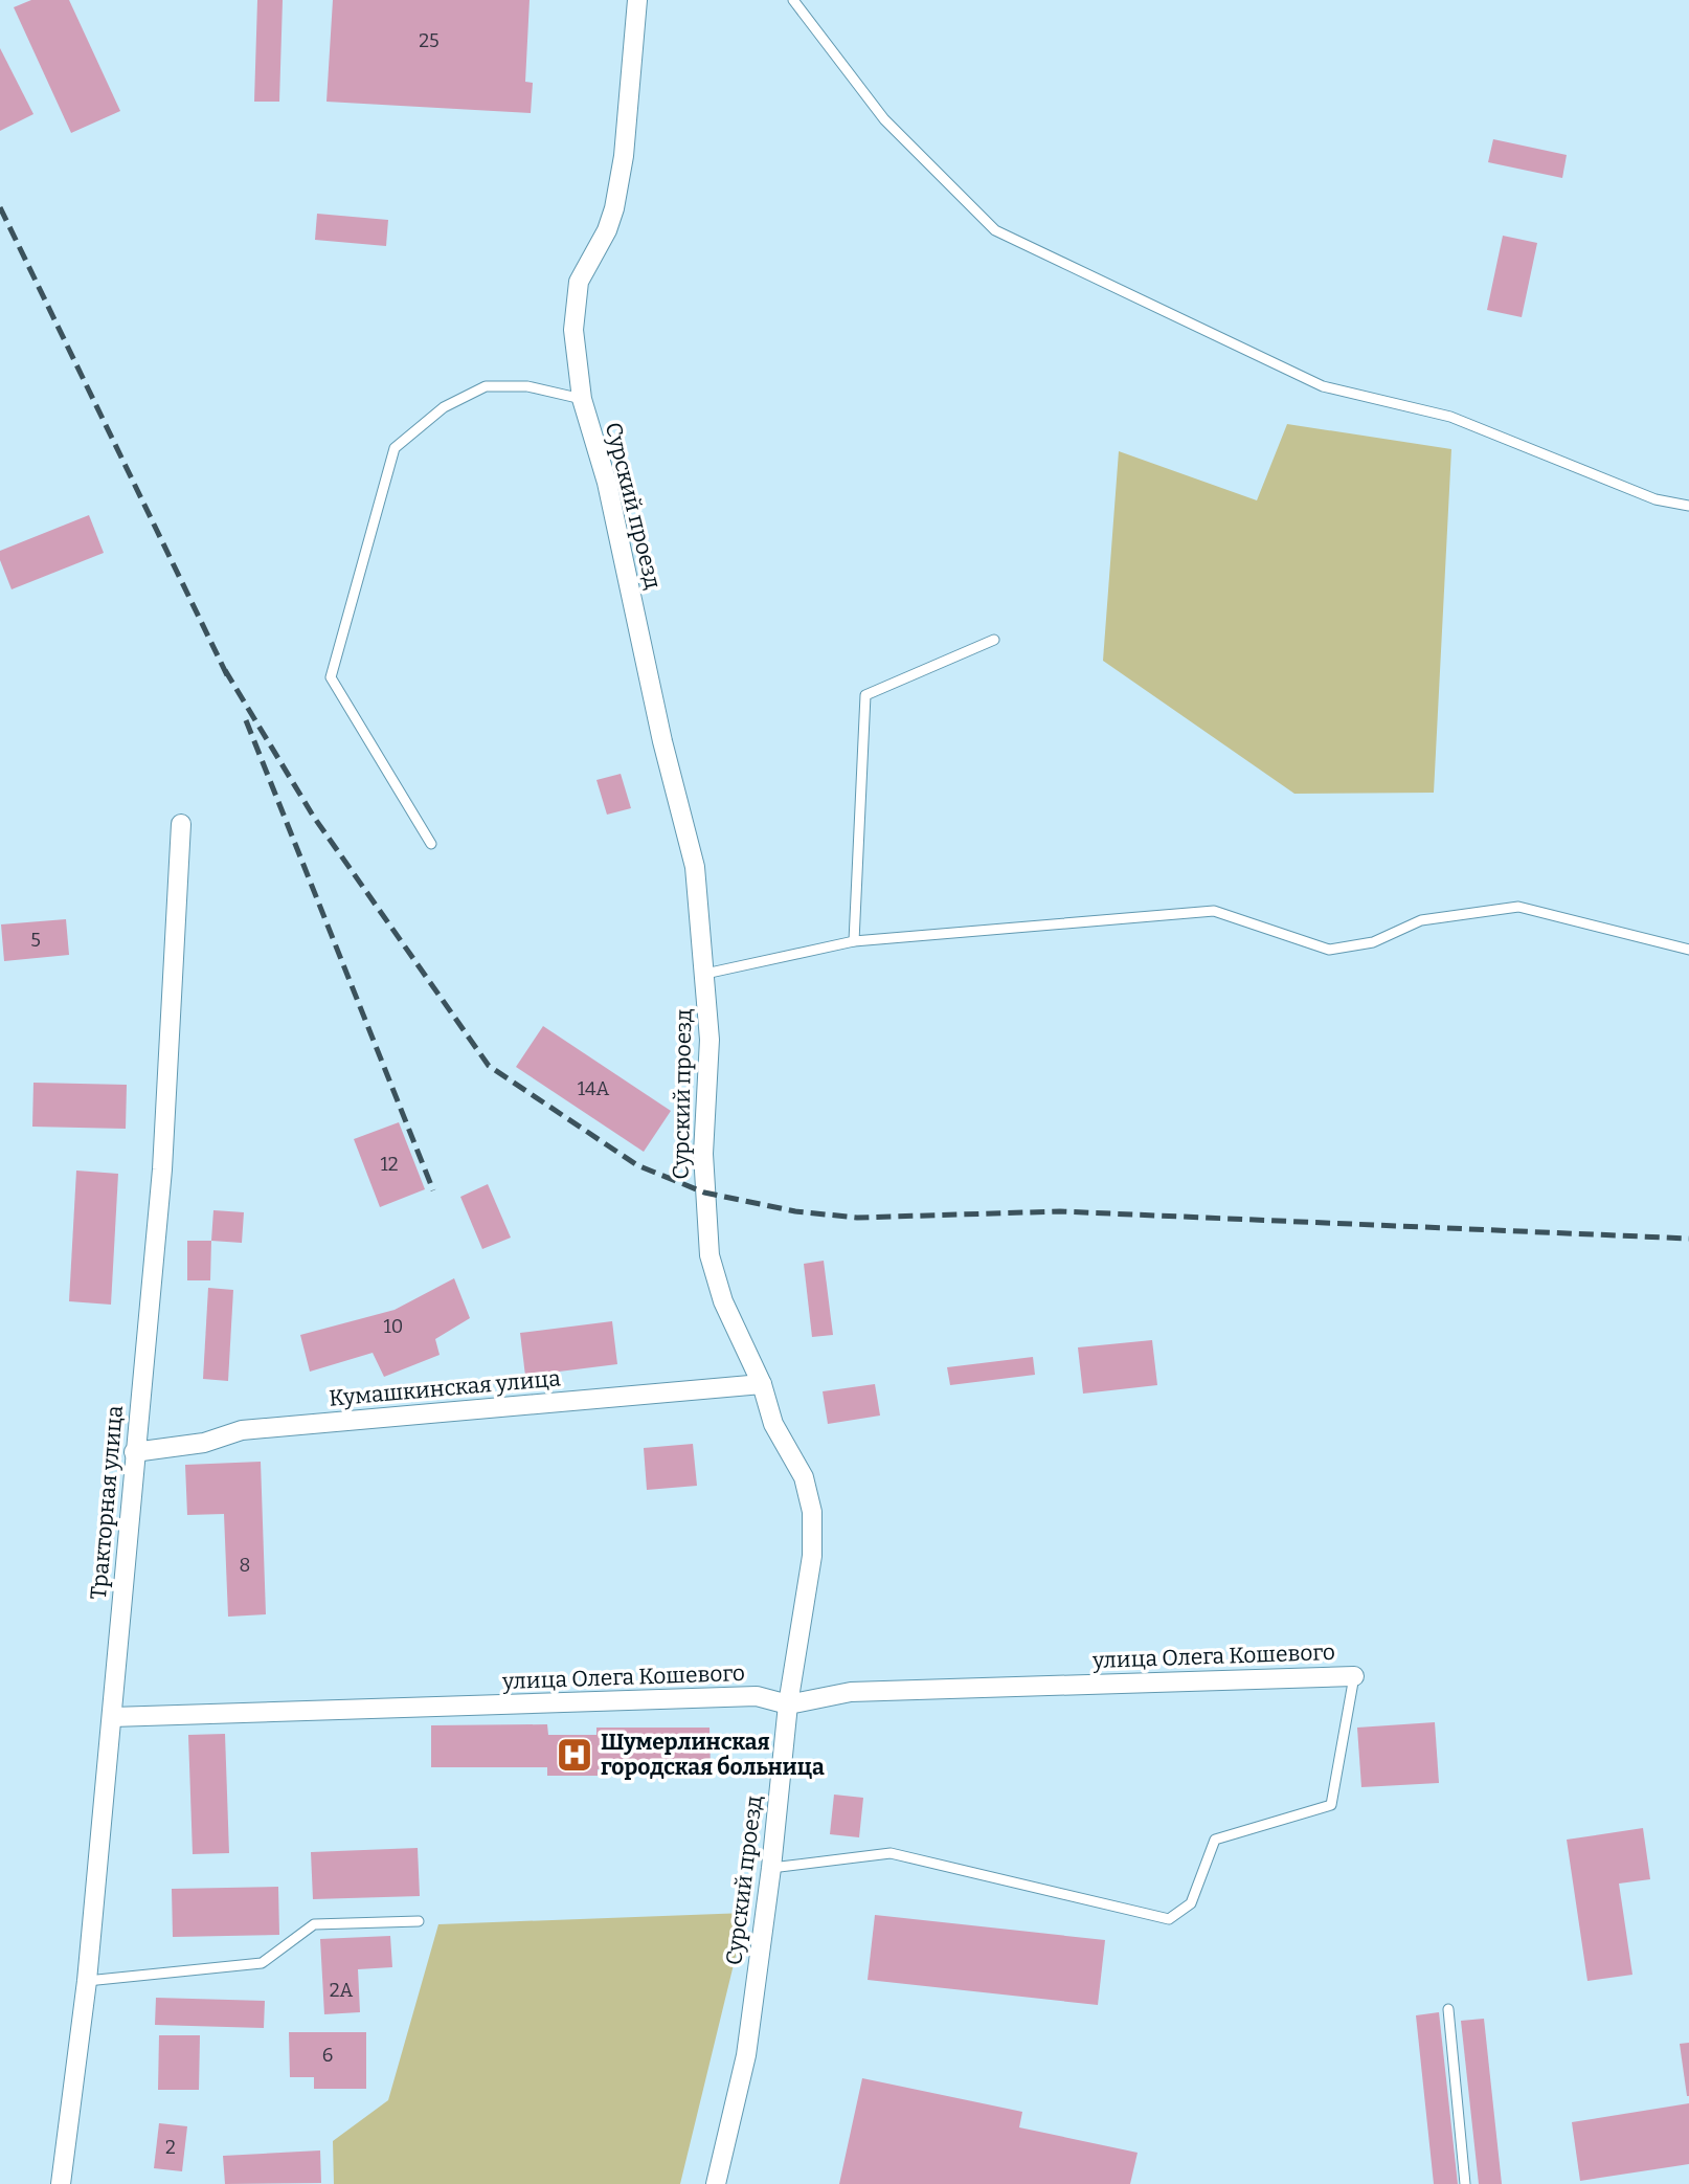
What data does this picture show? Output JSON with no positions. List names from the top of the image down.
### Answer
{
  "streets": {
    "street": [
      "Сурский проезд",
      "Кумашкинская улица",
      "Тракторная улица",
      "улица Олега Кошевого"
    ]
  },
  "crossings": [
    ["Сурский проезд", "Кумашкинская улица"],
    ["Сурский проезд", "улица Олега Кошевого"],
    ["Кумашкинская улица", "Тракторная улица"],
    ["Тракторная улица", "улица Олега Кошевого"]
  ],
  "places": {
    "hospital": ["Шумерлинская городская больница"]
  },
  "house_numbers": [
    "25",
    "5",
    "14А",
    "12",
    "10",
    "8",
    "2А",
    "6",
    "2"
  ]
}
